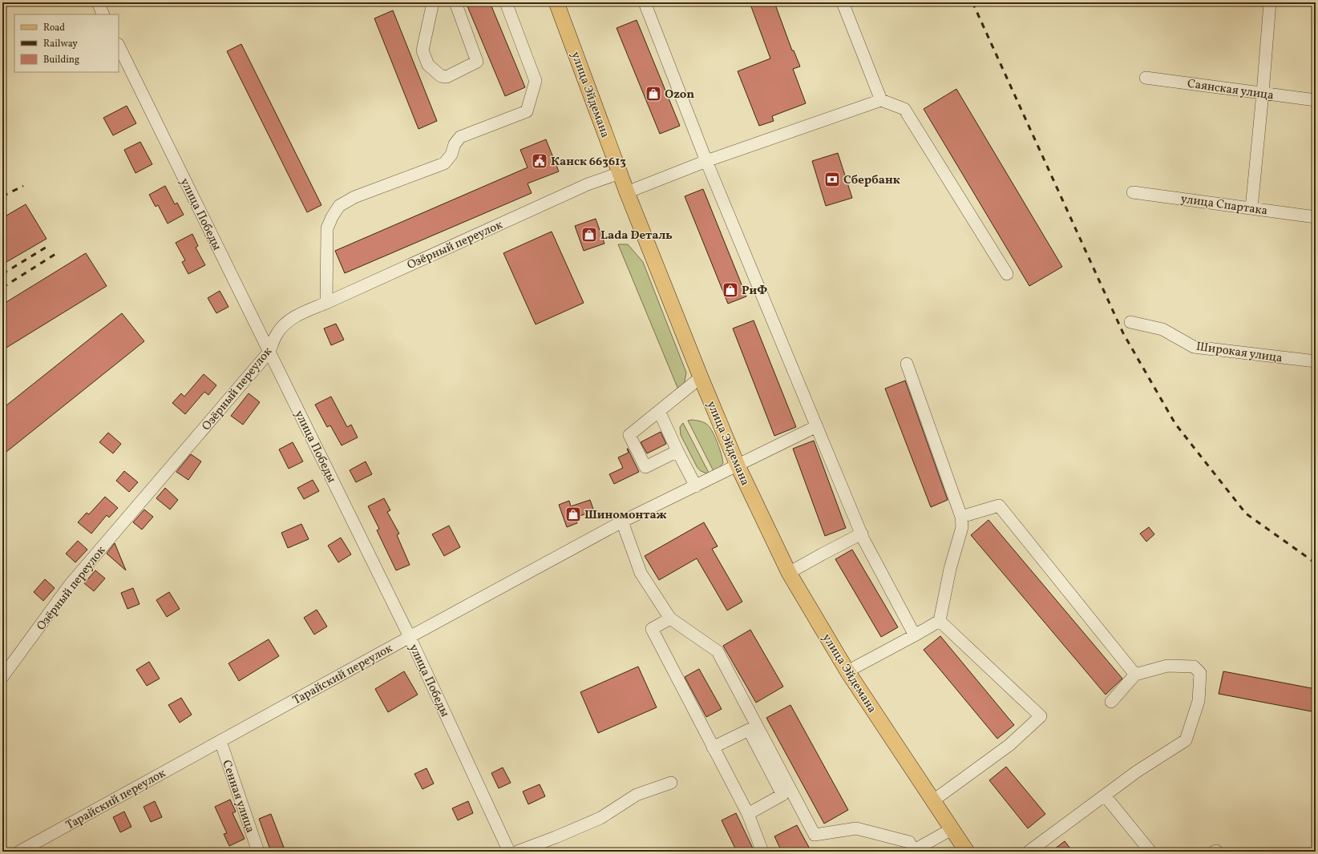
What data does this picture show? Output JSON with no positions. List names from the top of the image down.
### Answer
{
  "streets": {
    "main road": ["улица Эйдемана"],
    "street": [
      "Саянская улица",
      "улица Спартака",
      "улица Победы",
      "Озёрный переулок",
      "Широкая улица",
      "Тарайский переулок",
      "Сенная улица"
    ]
  },
  "crossings": [
    ["улица Эйдемана", "Озёрный переулок"],
    ["улица Эйдемана", "Тарайский переулок"],
    ["улица Победы", "Озёрный переулок"],
    ["улица Победы", "Тарайский переулок"],
    ["Тарайский переулок", "Сенная улица"]
  ],
  "places": {
    "shop": [
      "Ozon",
      "Lada Dеталь",
      "РиФ",
      "Шиномонтаж"
    ],
    "public building": ["Канск 663613"],
    "bank": ["Сбербанк"]
  },
  "legend": ["Road", "Railway", "Building"]
}
